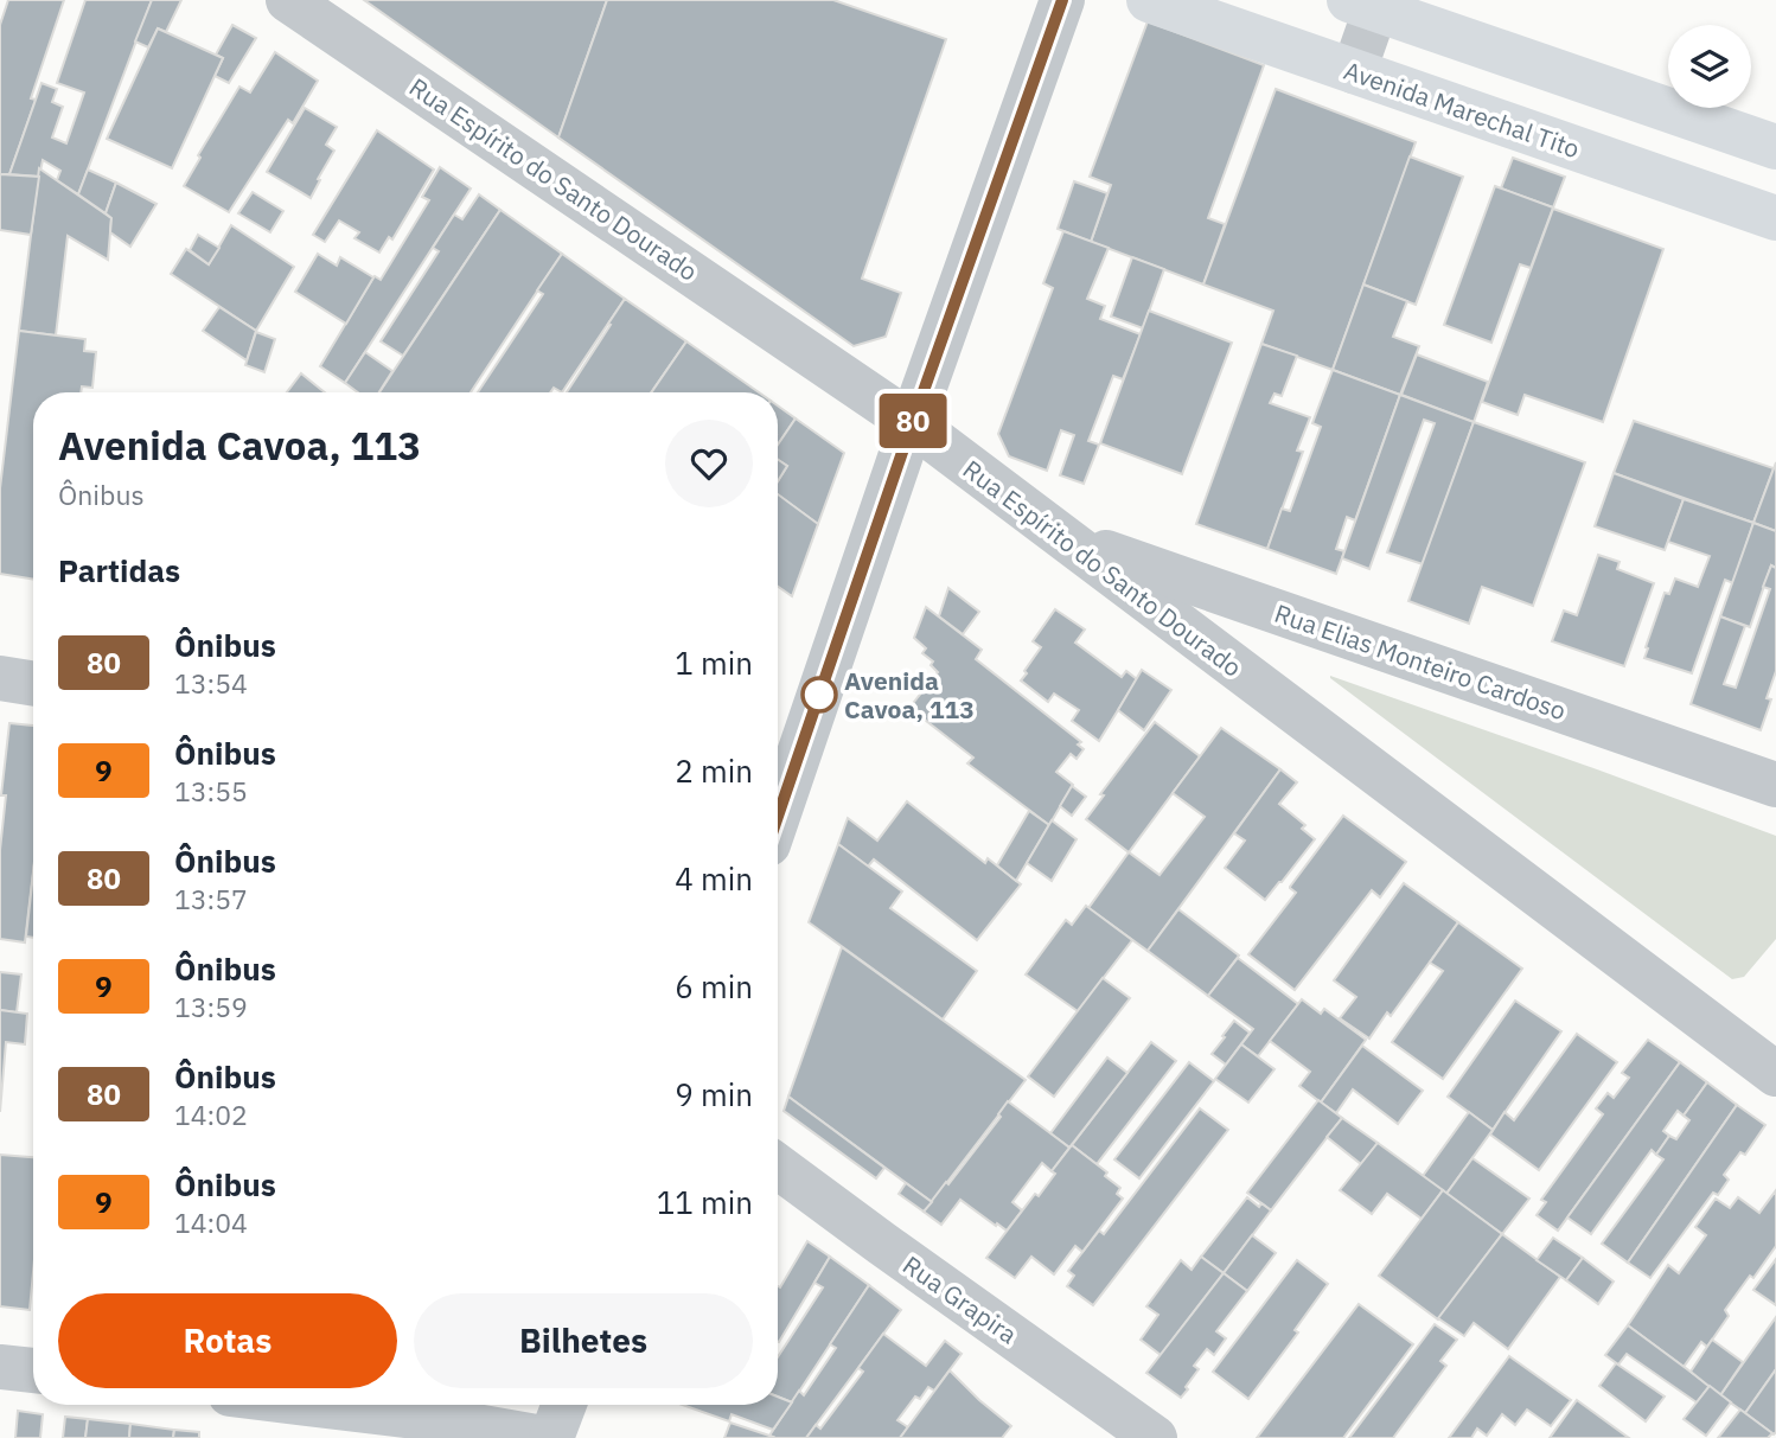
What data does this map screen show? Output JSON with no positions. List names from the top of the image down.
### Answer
{
  "streets": {
    "main road": ["Avenida Marechal Tito"],
    "street": ["Rua Espírito do Santo Dourado", "Rua Elias Monteiro Cardoso", "Rua Grapira"]
  },
  "crossings": [
    ["Rua Espírito do Santo Dourado", "Rua Elias Monteiro Cardoso"]
  ],
  "places": ["Avenida Cavoa, 113"],
  "lines": ["bus line 80"],
  "page": {
    "on_map": "80",
    "heading": [
      ["Avenida Cavoa, 113", "Ônibus"],
      "Partidas"
    ],
    "list": [
      {
        "mark": "80",
        "name": "Ônibus",
        "note": "13:54",
        "value": "1 min"
      },
      {
        "mark": "9",
        "name": "Ônibus",
        "note": "13:55",
        "value": "2 min"
      },
      {
        "mark": "80",
        "name": "Ônibus",
        "note": "13:57",
        "value": "4 min"
      },
      {
        "mark": "9",
        "name": "Ônibus",
        "note": "13:59",
        "value": "6 min"
      },
      {
        "mark": "80",
        "name": "Ônibus",
        "note": "14:02",
        "value": "9 min"
      },
      {
        "mark": "9",
        "name": "Ônibus",
        "note": "14:04",
        "value": "11 min"
      }
    ],
    "buttons": ["Rotas", "Bilhetes"]
  }
}
